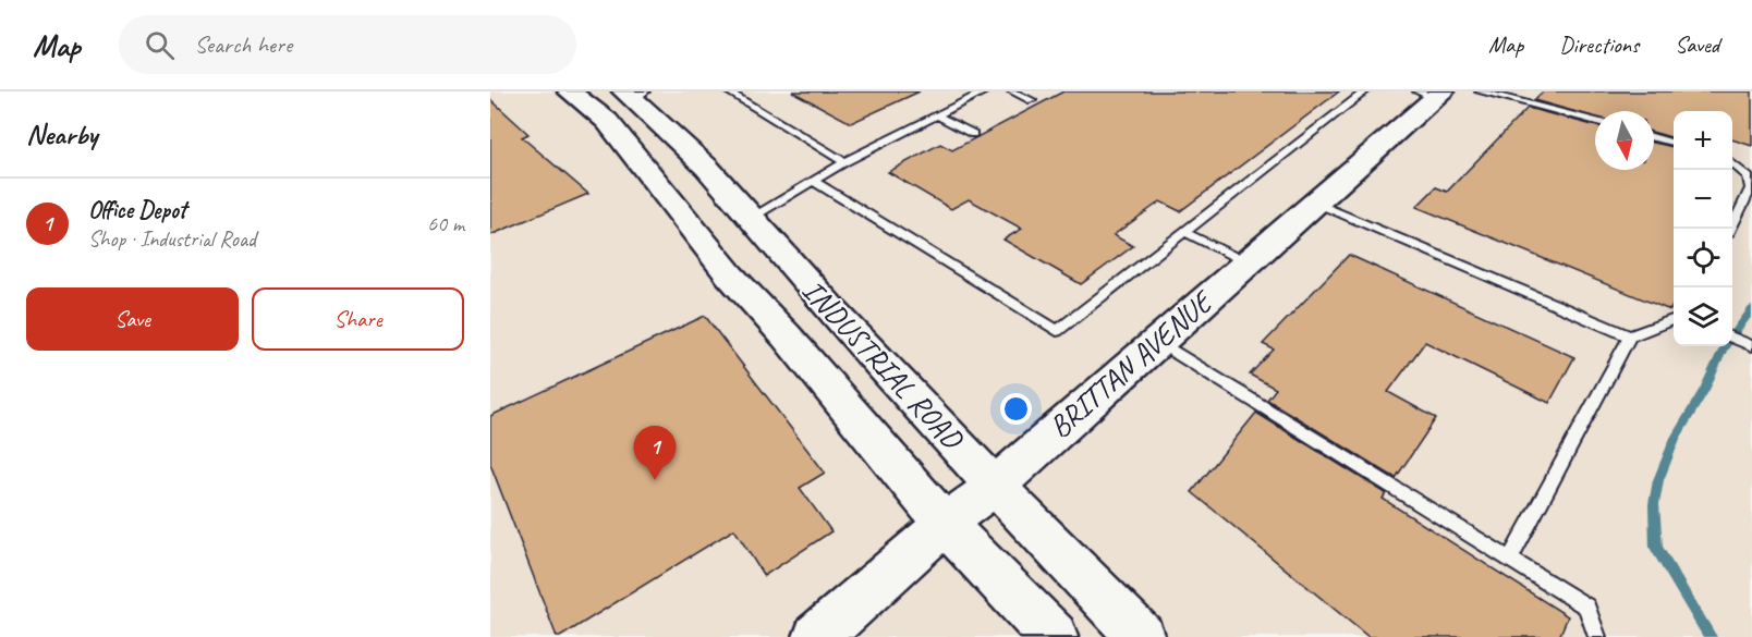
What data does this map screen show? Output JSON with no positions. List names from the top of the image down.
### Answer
{
  "streets": {
    "main road": ["INDUSTRIAL ROAD", "BRITTAN AVENUE"]
  },
  "crossings": [
    ["INDUSTRIAL ROAD", "BRITTAN AVENUE"]
  ],
  "north": "bottom",
  "page": {
    "header": "Map",
    "search": "Search here",
    "nav": ["Map", "Directions", "Saved"],
    "heading": "Nearby",
    "map_buttons": ["+", "−"],
    "list": [
      {
        "mark": "1",
        "name": "Office Depot",
        "note": "Shop · Industrial Road",
        "value": "60 m"
      }
    ],
    "buttons": ["Save", "Share"],
    "pins": "1"
  }
}
